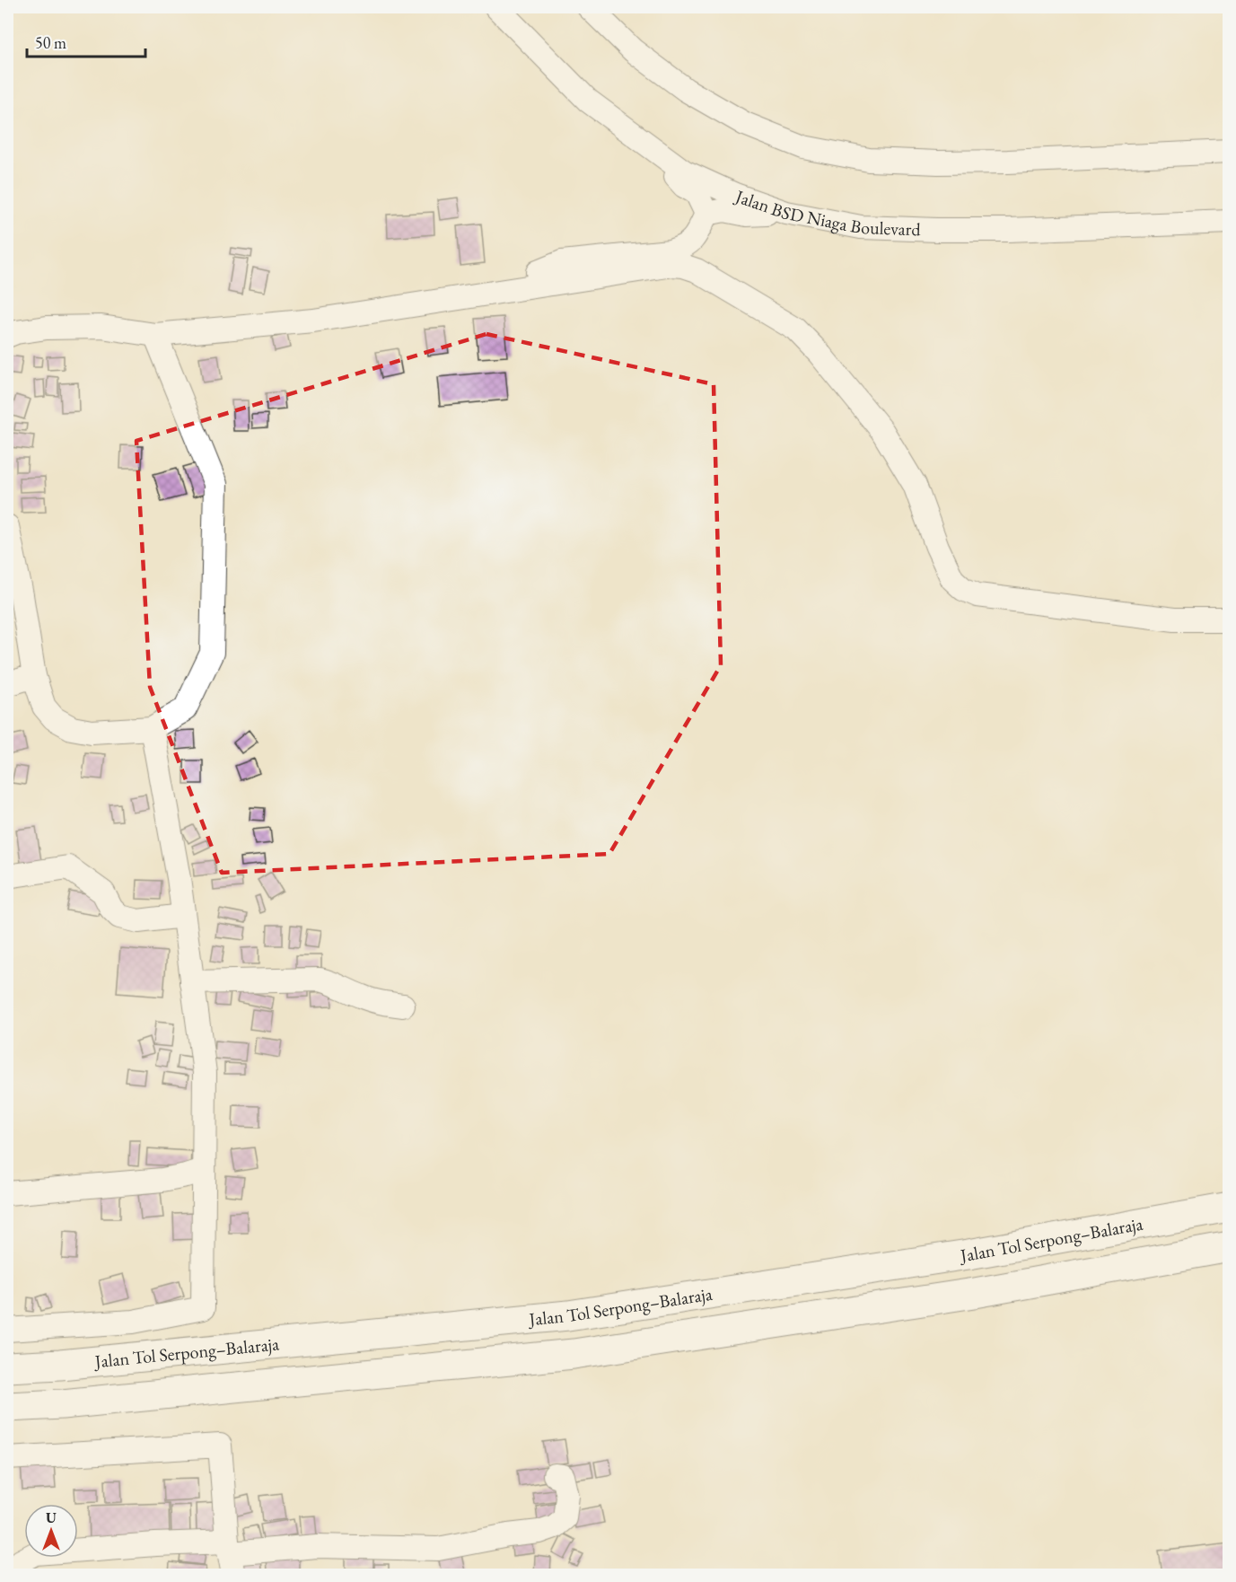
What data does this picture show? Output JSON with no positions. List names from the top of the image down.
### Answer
{
  "streets": {
    "highway": ["Jalan Tol Serpong–Balaraja"],
    "street": ["Jalan BSD Niaga Boulevard"]
  },
  "scale_bar": "50 m",
  "north": "top"
}
